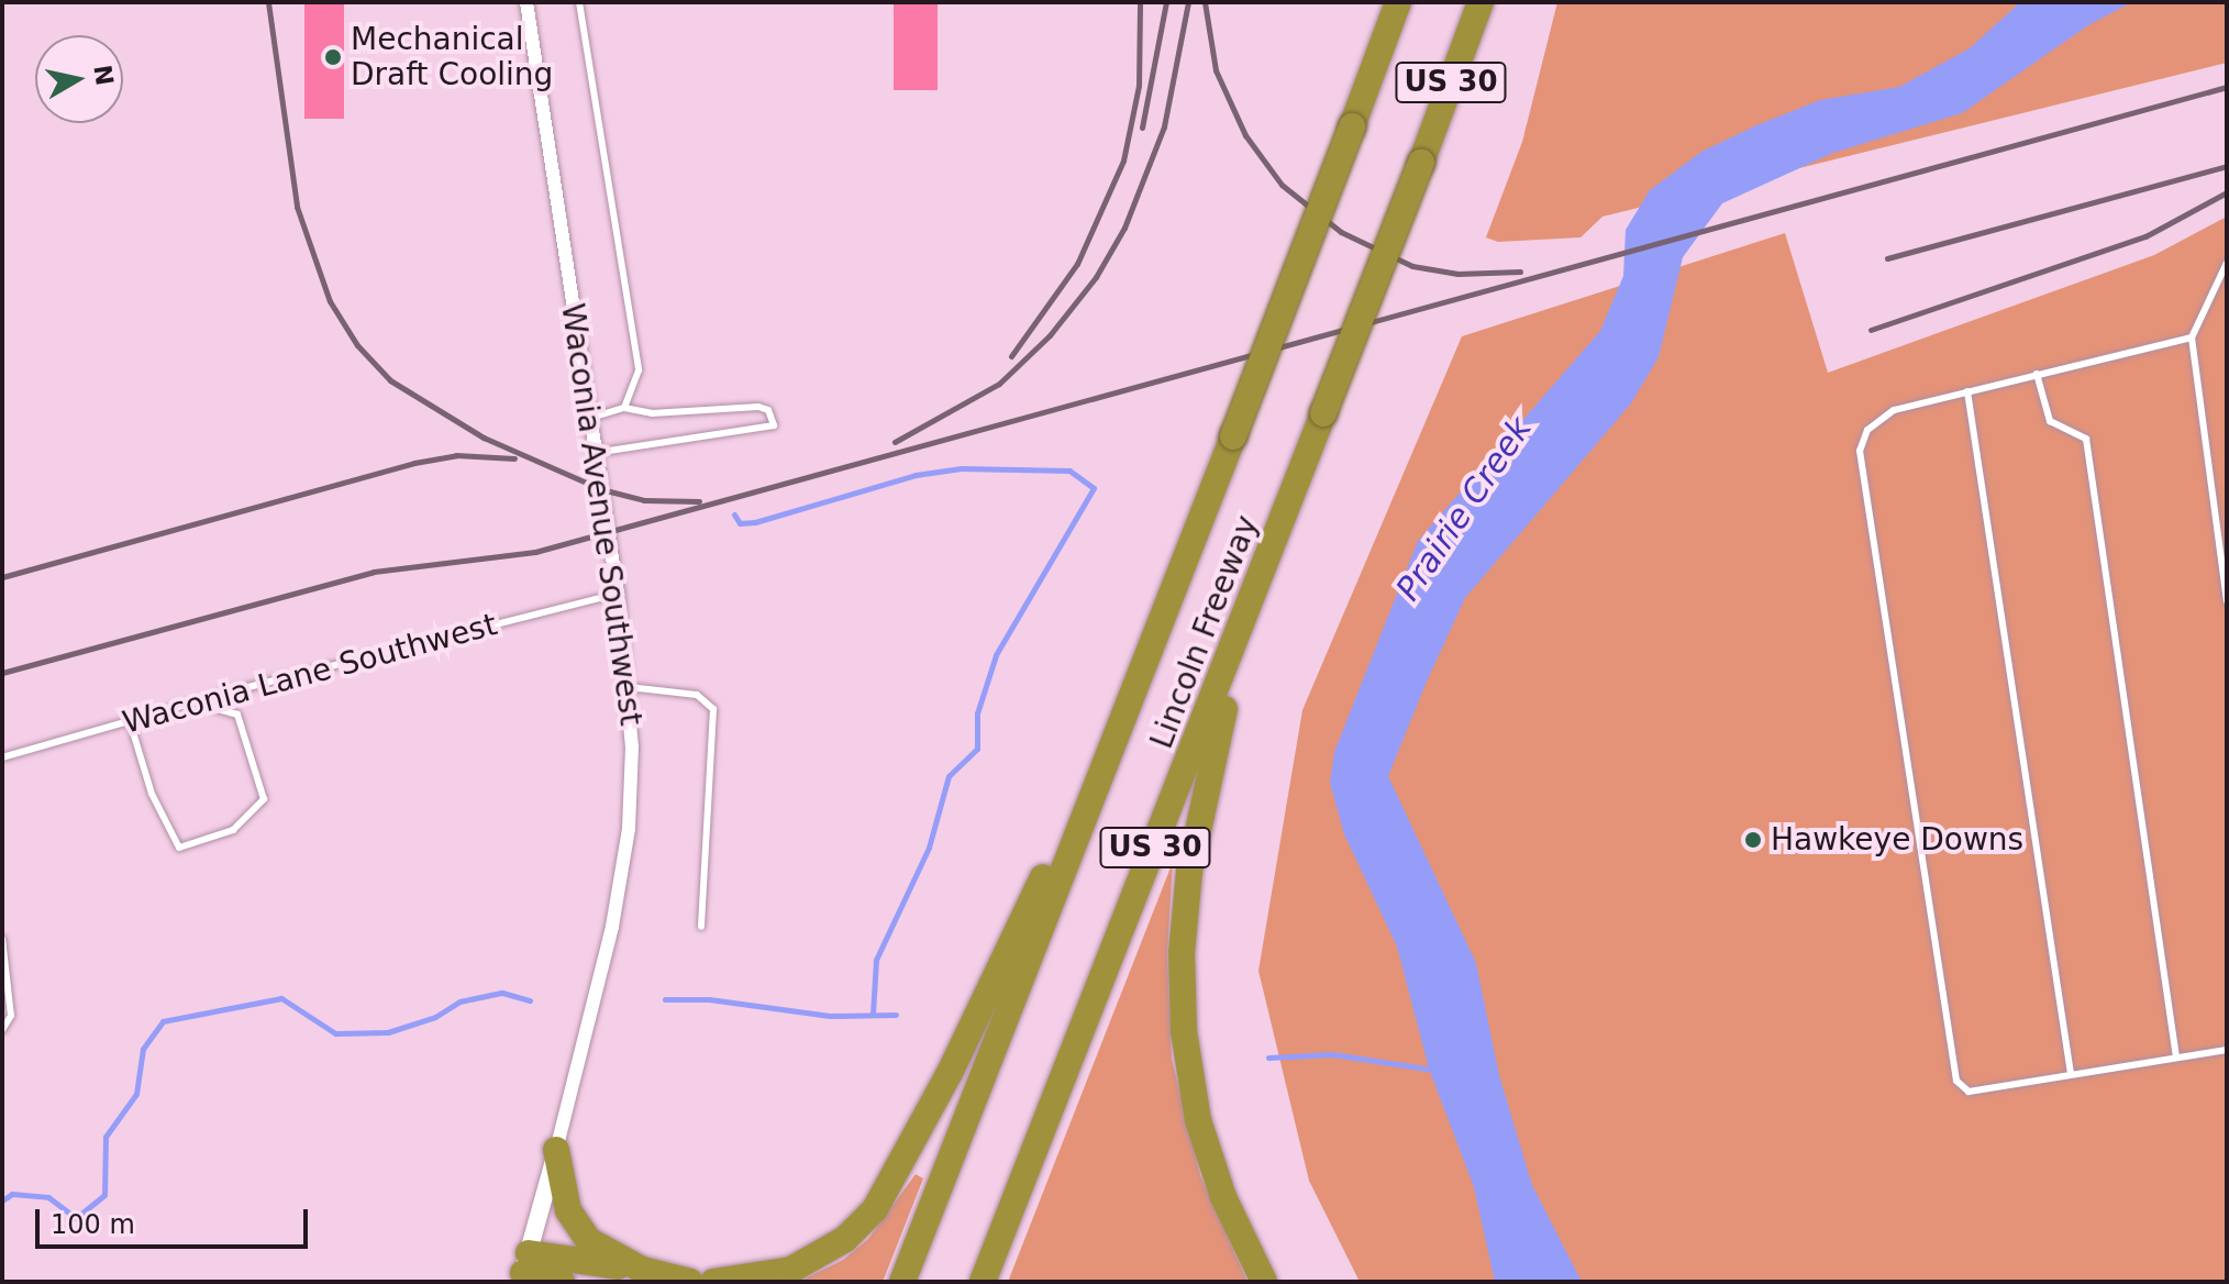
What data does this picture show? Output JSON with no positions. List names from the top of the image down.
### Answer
{
  "streets": {
    "highway": ["US 30", "Lincoln Freeway"],
    "street": ["Waconia Avenue Southwest"],
    "lane": ["Waconia Lane Southwest"]
  },
  "crossings": [
    ["Waconia Avenue Southwest", "Waconia Lane Southwest"]
  ],
  "water": ["Prairie Creek"],
  "places": ["Mechanical Draft Cooling", "Hawkeye Downs"],
  "scale_bar": "100 m",
  "north": "right"
}
